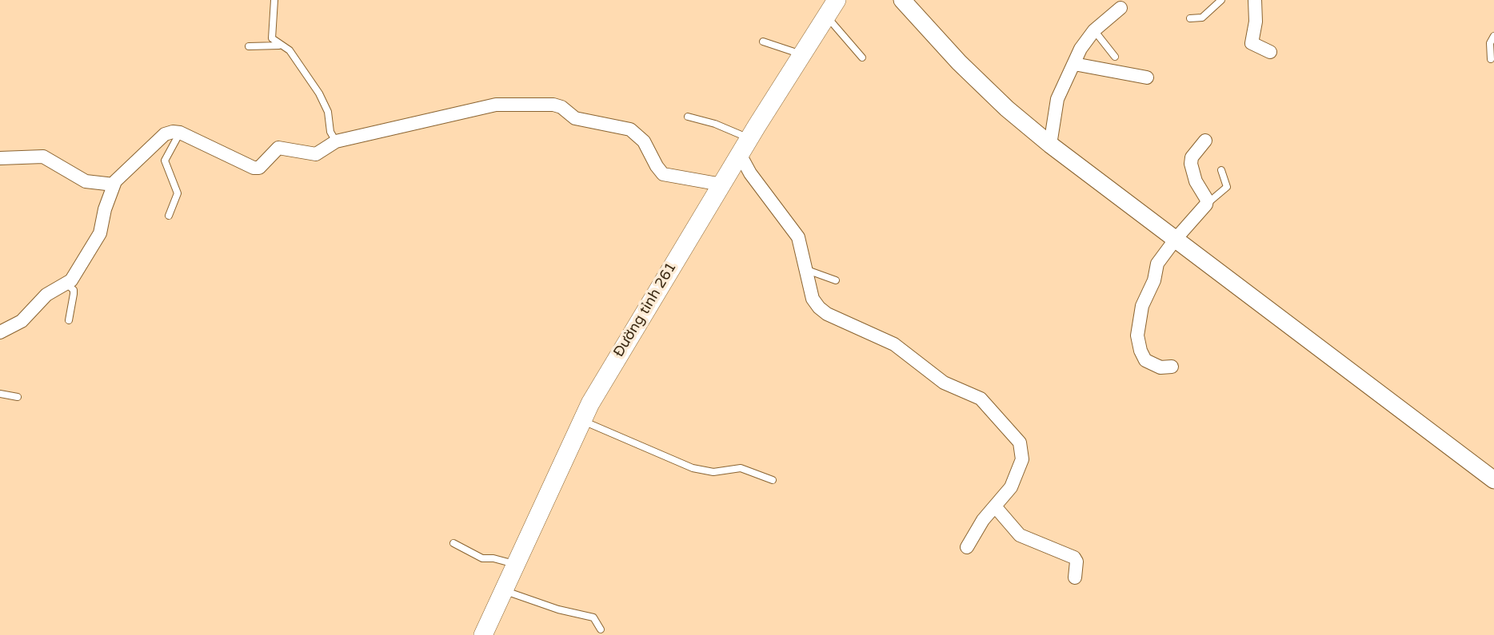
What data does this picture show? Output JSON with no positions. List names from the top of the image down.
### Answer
{
  "streets": {
    "main road": ["Đường tỉnh 261"]
  }
}
